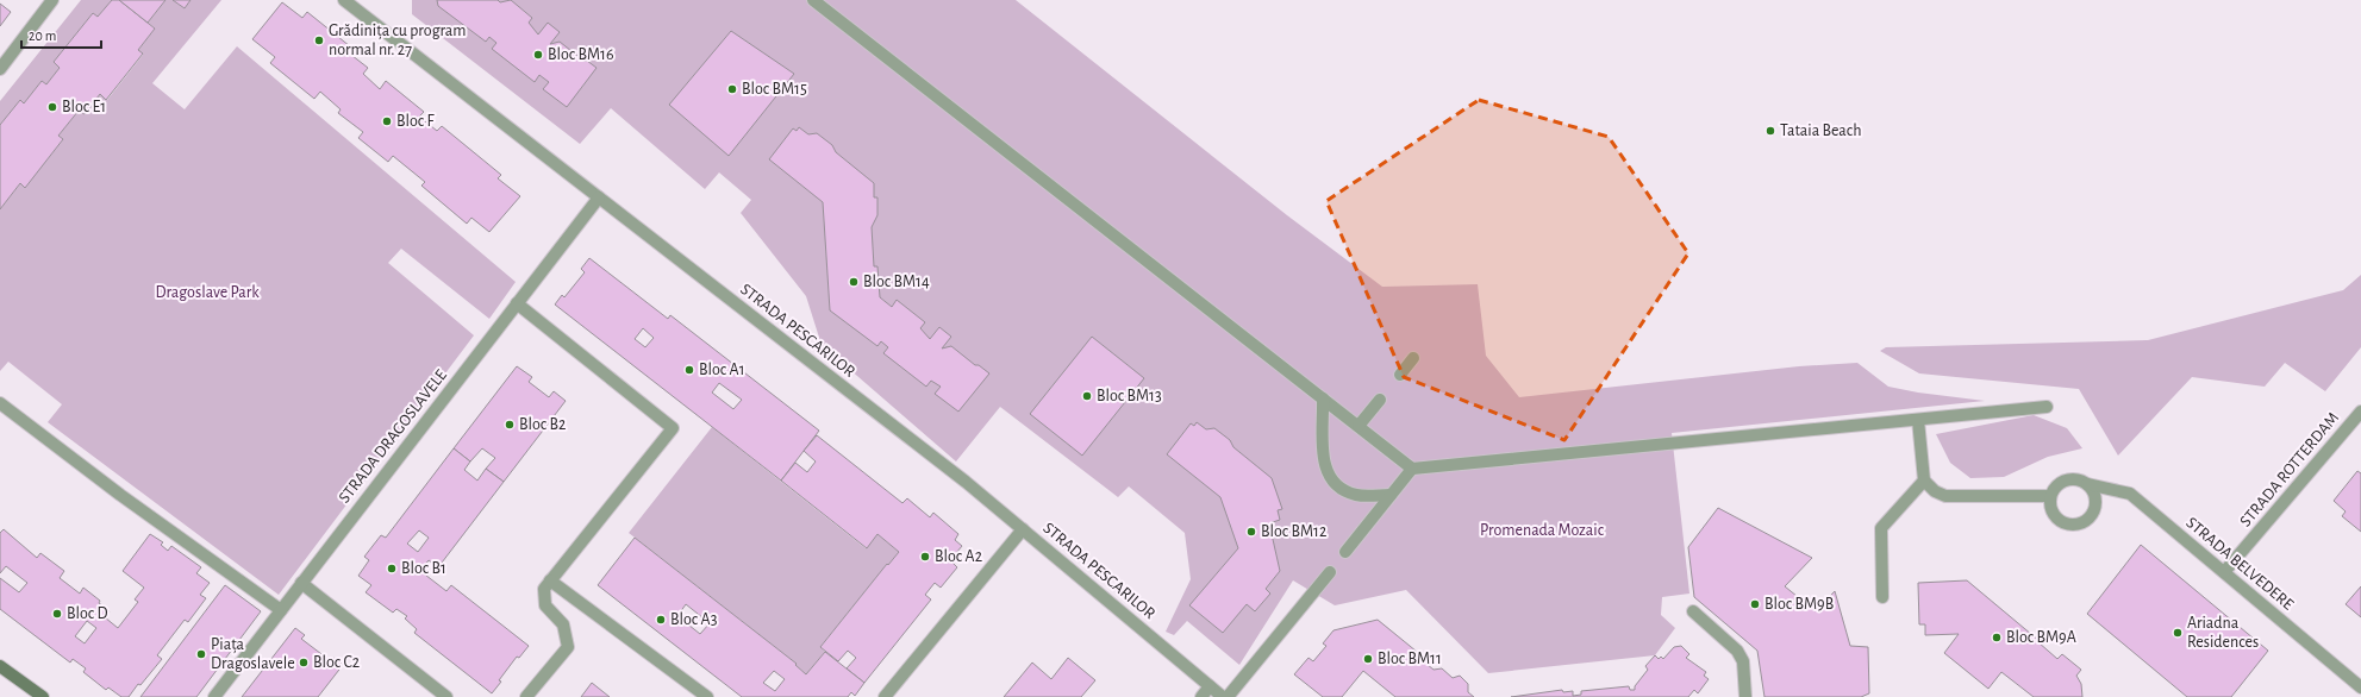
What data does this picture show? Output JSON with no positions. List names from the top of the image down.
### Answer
{
  "streets": {
    "street": [
      "STRADA PESCARILOR",
      "STRADA DRAGOSLAVELE",
      "STRADA ROTTERDAM",
      "STRADA BELVEDERE"
    ]
  },
  "crossings": [
    ["STRADA PESCARILOR", "STRADA DRAGOSLAVELE"],
    ["STRADA ROTTERDAM", "STRADA BELVEDERE"]
  ],
  "parks": ["Dragoslave Park", "Promenada Mozaic"],
  "places": [
    "Grădinița cu program normal nr. 27",
    "Bloc BM16",
    "Bloc BM15",
    "Bloc E1",
    "Bloc F",
    "Tataia Beach",
    "Bloc BM14",
    "Bloc A1",
    "Bloc BM13",
    "Bloc B2",
    "Bloc BM12",
    "Bloc A2",
    "Bloc B1",
    "Bloc BM9B",
    "Bloc D",
    "Bloc A3",
    "Ariadna Residences",
    "Bloc BM9A",
    "Piața Dragoslavele",
    "Bloc BM11",
    "Bloc C2"
  ],
  "scale_bar": "20 m"
}
